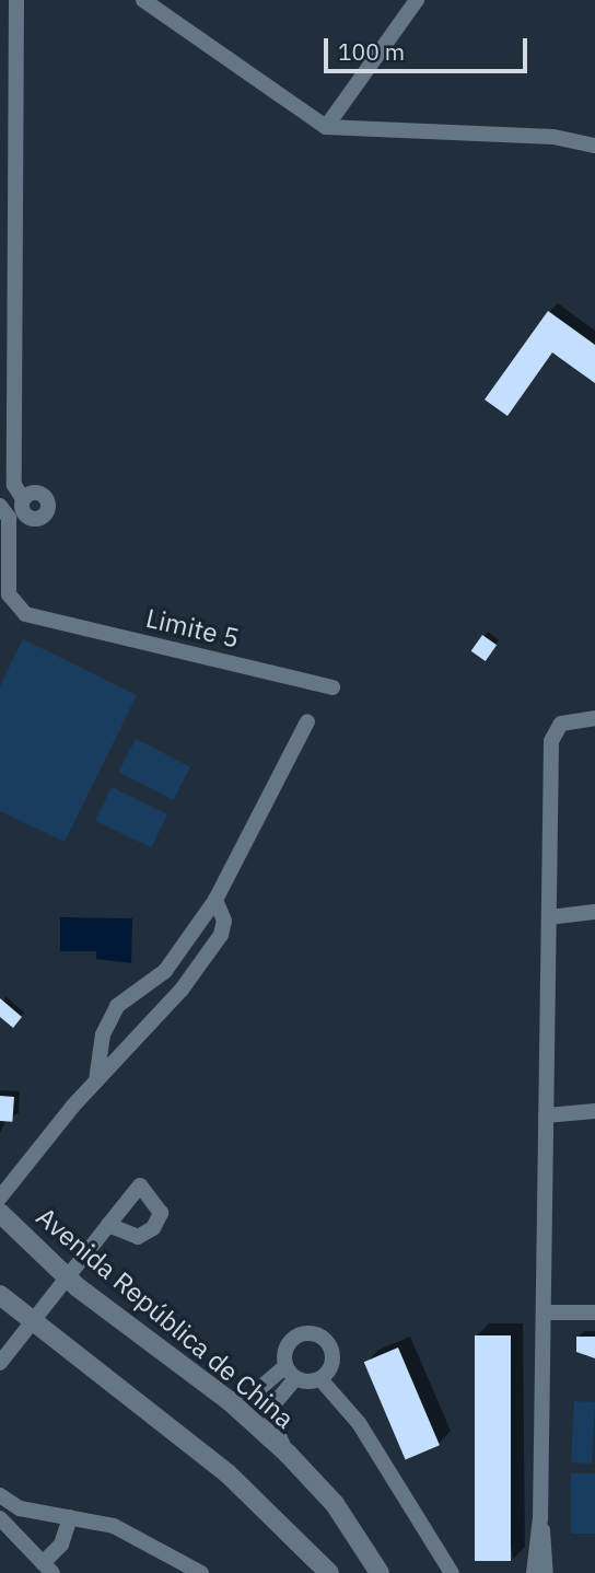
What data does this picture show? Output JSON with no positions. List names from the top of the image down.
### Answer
{
  "streets": {
    "main road": ["Avenida República de China"],
    "street": ["Limite 5"]
  },
  "scale_bar": "100 m"
}
